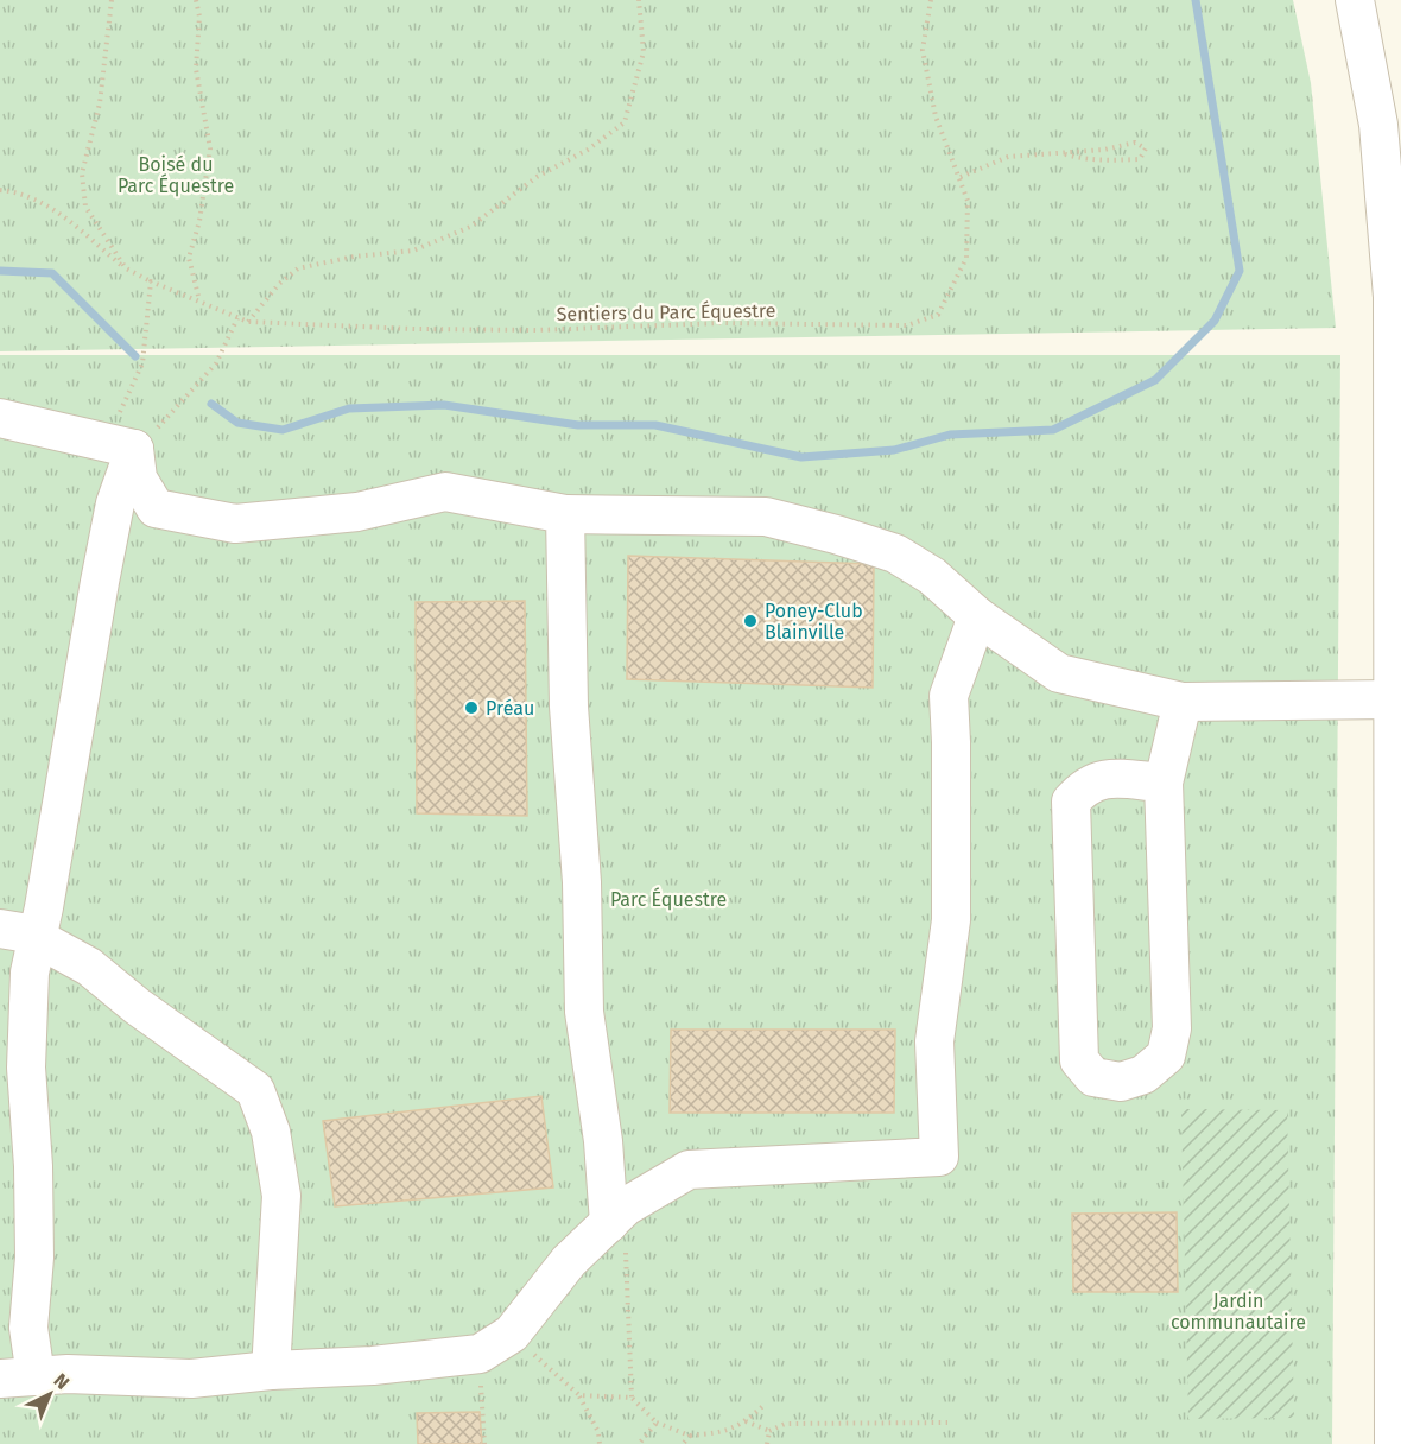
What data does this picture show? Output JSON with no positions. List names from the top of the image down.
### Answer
{
  "streets": {
    "path": ["Sentiers du Parc Équestre"]
  },
  "parks": ["Boisé du Parc Équestre", "Parc Équestre", "Jardin communautaire"],
  "places": ["Poney-Club Blainville", "Préau"],
  "north": "top right"
}
